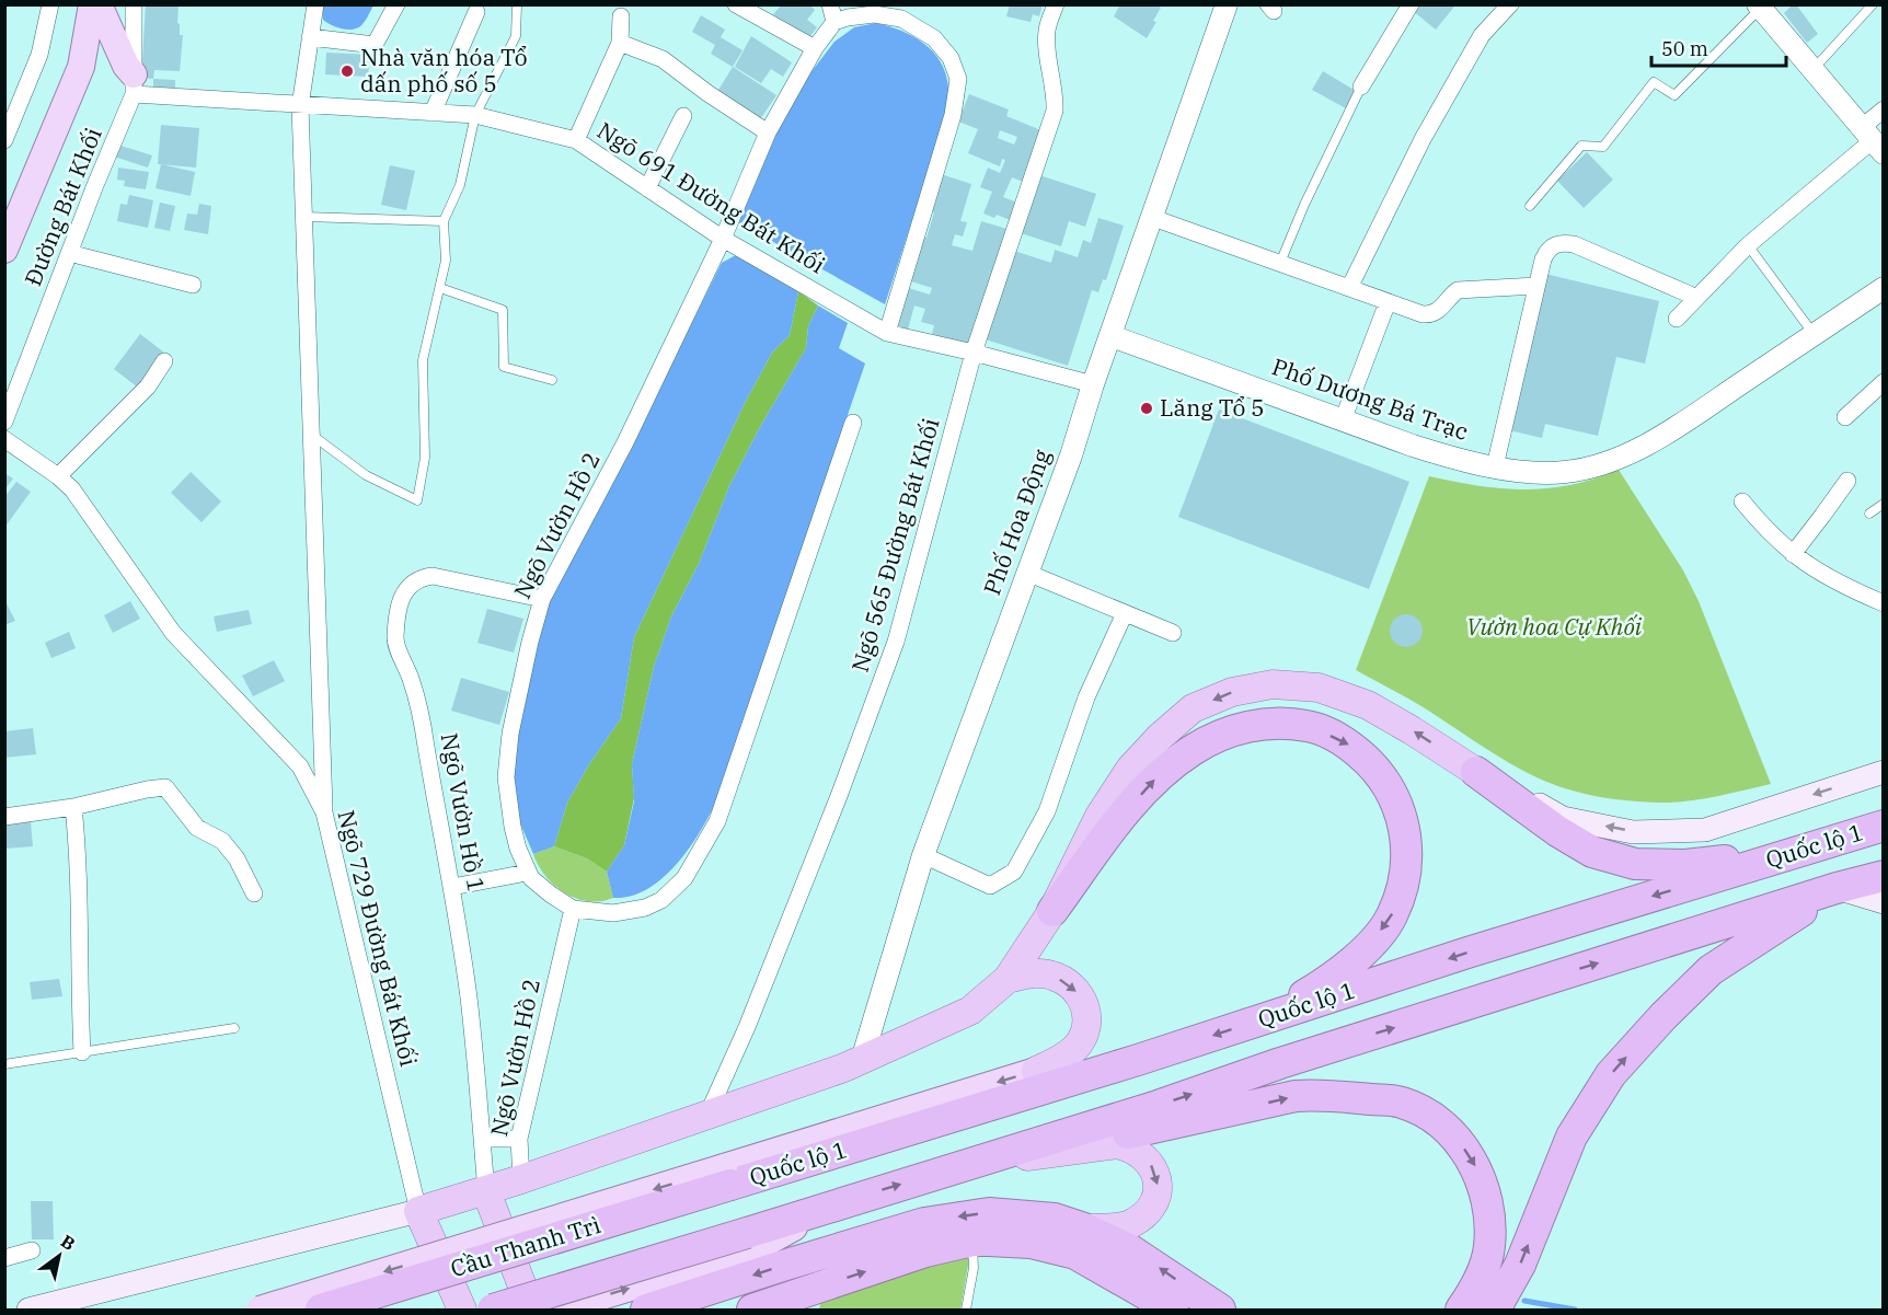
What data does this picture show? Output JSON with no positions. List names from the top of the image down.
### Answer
{
  "streets": {
    "highway": ["Quốc lộ 1", "Cầu Thanh Trì"],
    "street": [
      "Ngõ 691 Đường Bát Khối",
      "Đường Bát Khối",
      "Phố Dương Bá Trạc",
      "Phố Hoa Động",
      "Ngõ Vườn Hồ 2",
      "Ngõ 565 Đường Bát Khối",
      "Ngõ Vườn Hồ 1",
      "Ngõ 729 Đường Bát Khối"
    ]
  },
  "crossings": [
    ["Ngõ 691 Đường Bát Khối", "Đường Bát Khối"],
    ["Ngõ 691 Đường Bát Khối", "Phố Hoa Động"],
    ["Ngõ 691 Đường Bát Khối", "Ngõ Vườn Hồ 2"],
    ["Ngõ 691 Đường Bát Khối", "Ngõ 565 Đường Bát Khối"],
    ["Phố Dương Bá Trạc", "Phố Hoa Động"],
    ["Ngõ Vườn Hồ 2", "Ngõ Vườn Hồ 1"],
    ["Quốc lộ 1", "Cầu Thanh Trì"]
  ],
  "parks": ["Vườn hoa Cự Khối"],
  "places": ["Nhà văn hóa Tổ dấn phố số 5", "Lăng Tổ 5"],
  "scale_bar": "50 m",
  "north": "top right"
}
